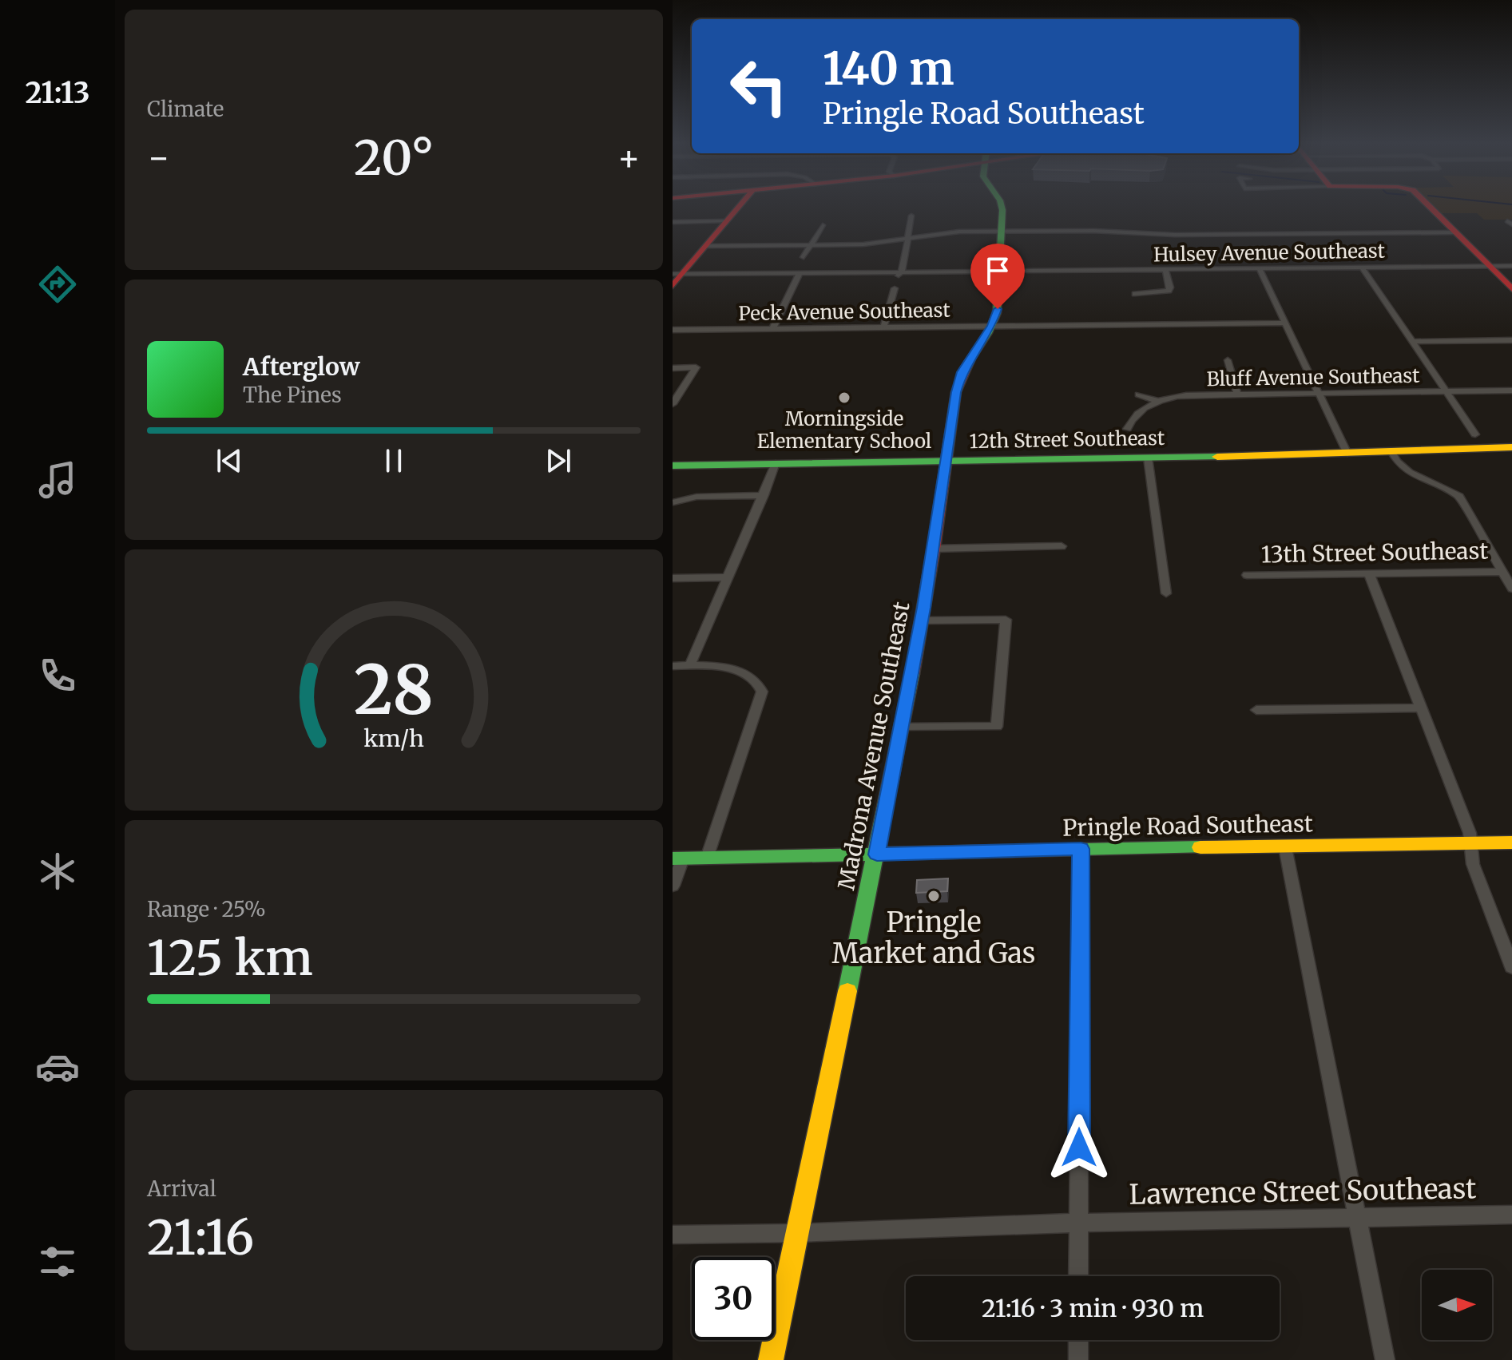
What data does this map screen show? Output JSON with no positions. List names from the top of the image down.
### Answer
{
  "streets": {
    "main road": ["12th Street Southeast", "Madrona Avenue Southeast", "Pringle Road Southeast"],
    "street": [
      "Hulsey Avenue Southeast",
      "Peck Avenue Southeast",
      "Bluff Avenue Southeast",
      "13th Street Southeast",
      "Lawrence Street Southeast"
    ]
  },
  "crossings": [
    ["Peck Avenue Southeast", "Madrona Avenue Southeast"],
    ["12th Street Southeast", "Madrona Avenue Southeast"],
    ["Madrona Avenue Southeast", "Pringle Road Southeast"],
    ["Madrona Avenue Southeast", "Lawrence Street Southeast"]
  ],
  "places": ["Morningside Elementary School", "Pringle Market and Gas"],
  "north": "right",
  "page": {
    "tabs": "21:13",
    "tile": [
      "Climate",
      ["Range · 25%", "125 km"],
      ["Arrival", "21:16"]
    ],
    "turn": ["140 m", "Pringle Road Southeast"],
    "heat": ["−", "20°", "+"],
    "song": ["Afterglow", "The Pines"],
    "limit": "30",
    "trip": "21:16 · 3 min · 930 m",
    "gauge": ["28", "km/h"]
  }
}
